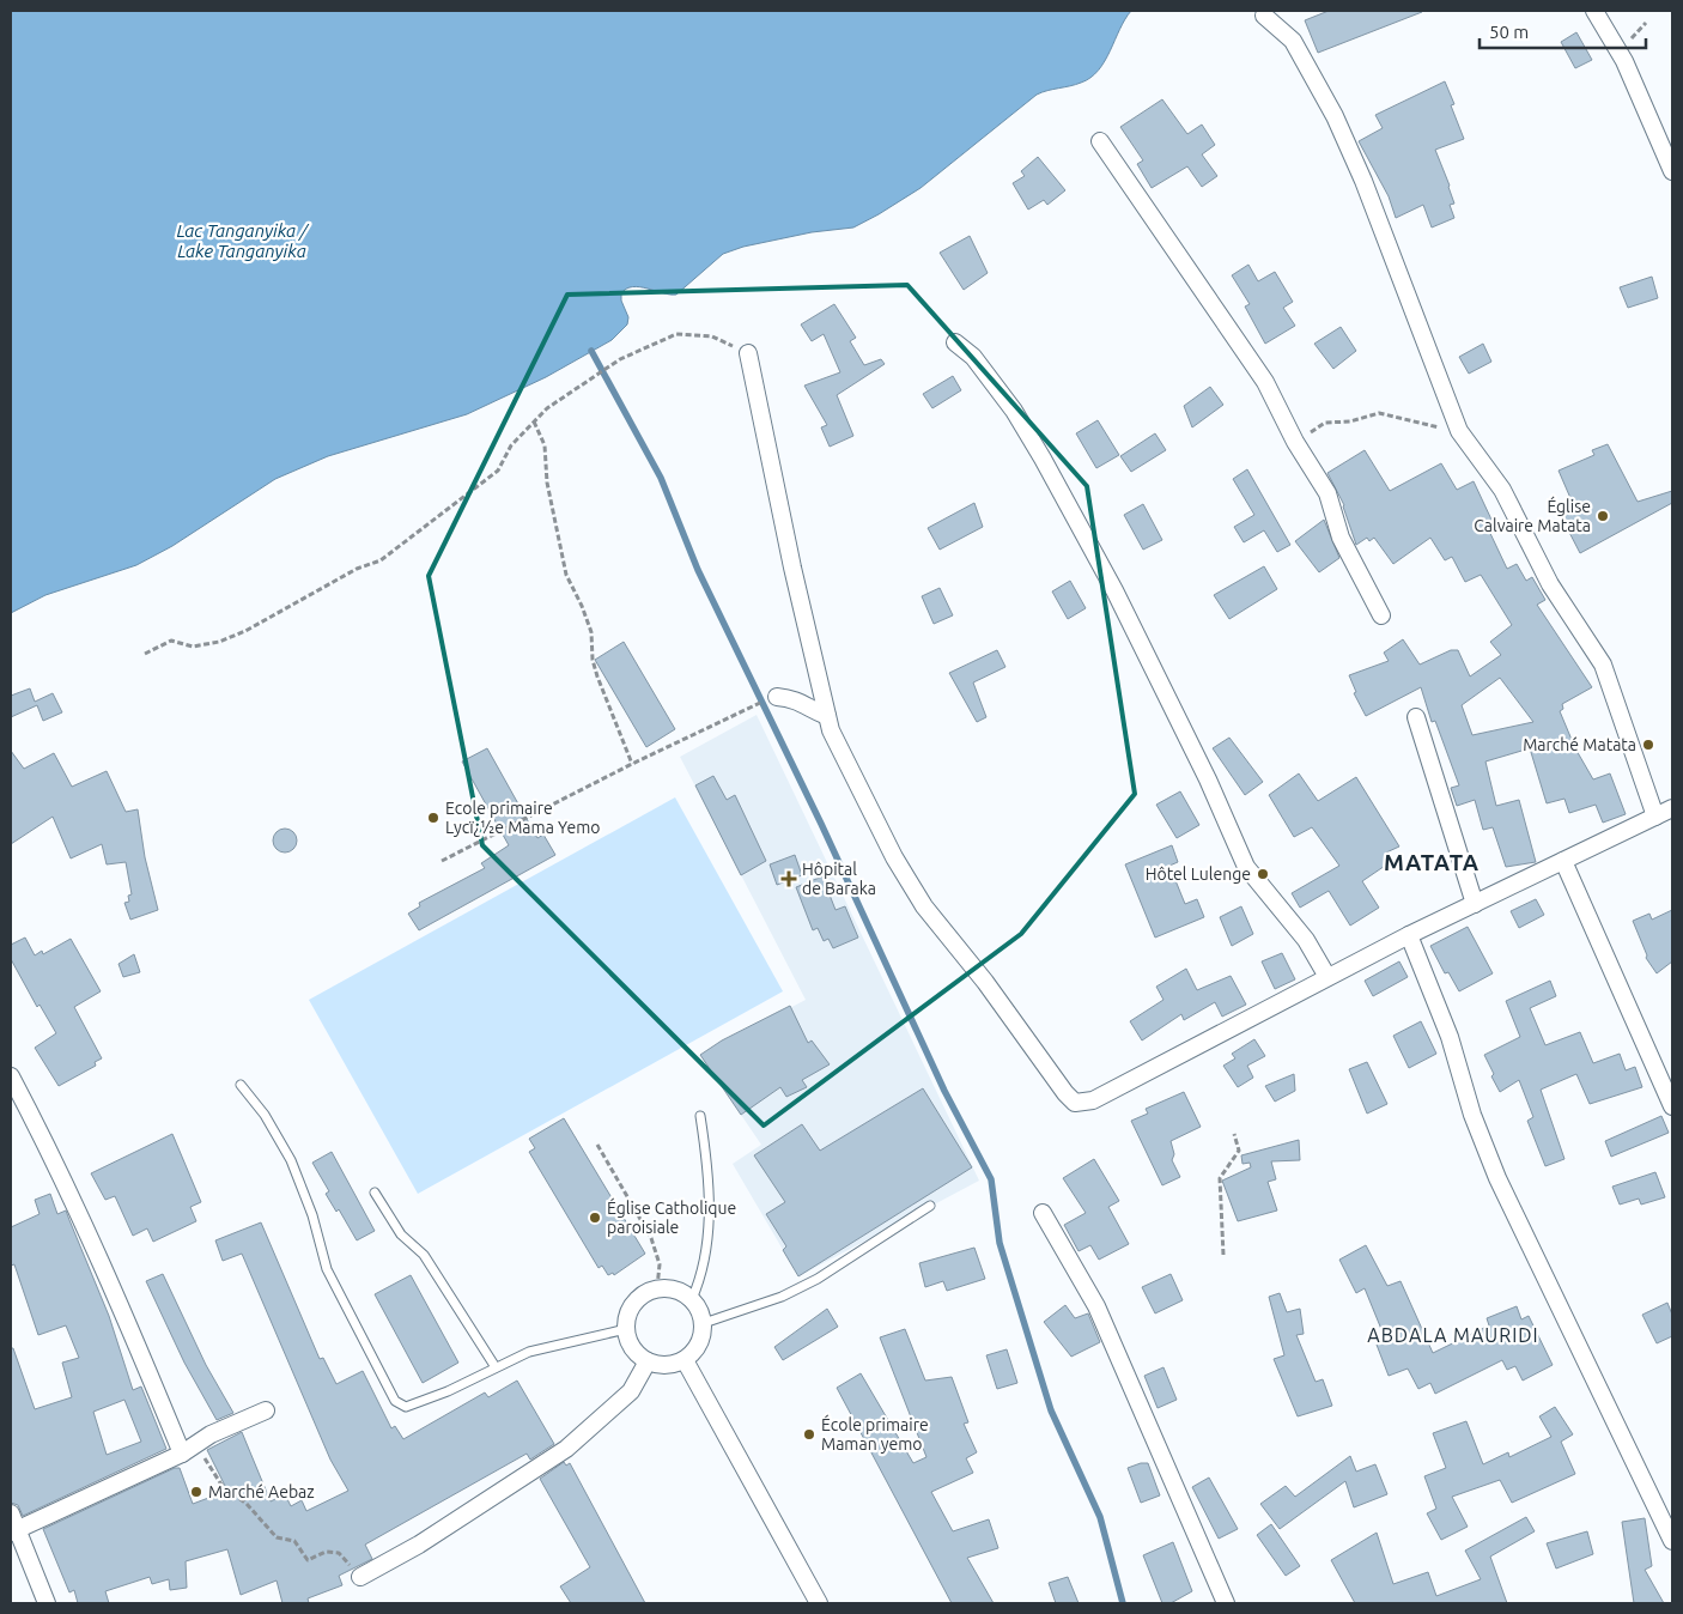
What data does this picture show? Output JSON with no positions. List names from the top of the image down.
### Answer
{
  "districts": ["MATATA", "ABDALA MAURIDI"],
  "water": ["Lac Tanganyika / Lake Tanganyika"],
  "places": {
    "other": [
      "Église Calvaire Matata",
      "Marché Matata",
      "Ecole primaire Lycï¿½e Mama Yemo",
      "Hôtel Lulenge",
      "Église Catholique paroisiale",
      "École primaire Maman yemo",
      "Marché Aebaz"
    ],
    "health": ["Hôpital de Baraka"]
  },
  "scale_bar": "50 m"
}
